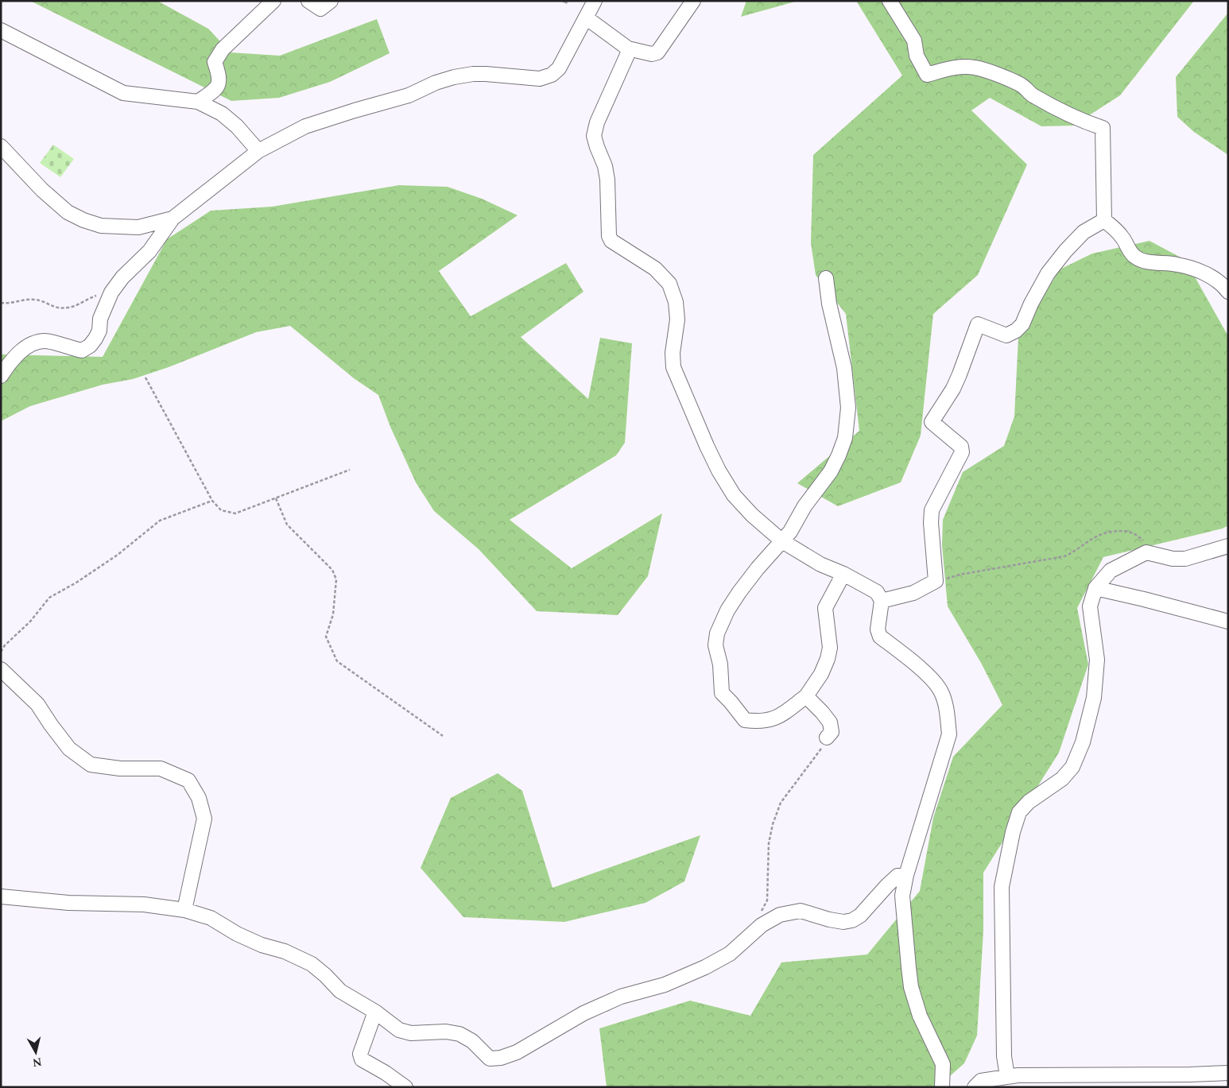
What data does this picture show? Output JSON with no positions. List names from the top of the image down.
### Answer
{
  "north": "bottom"
}
